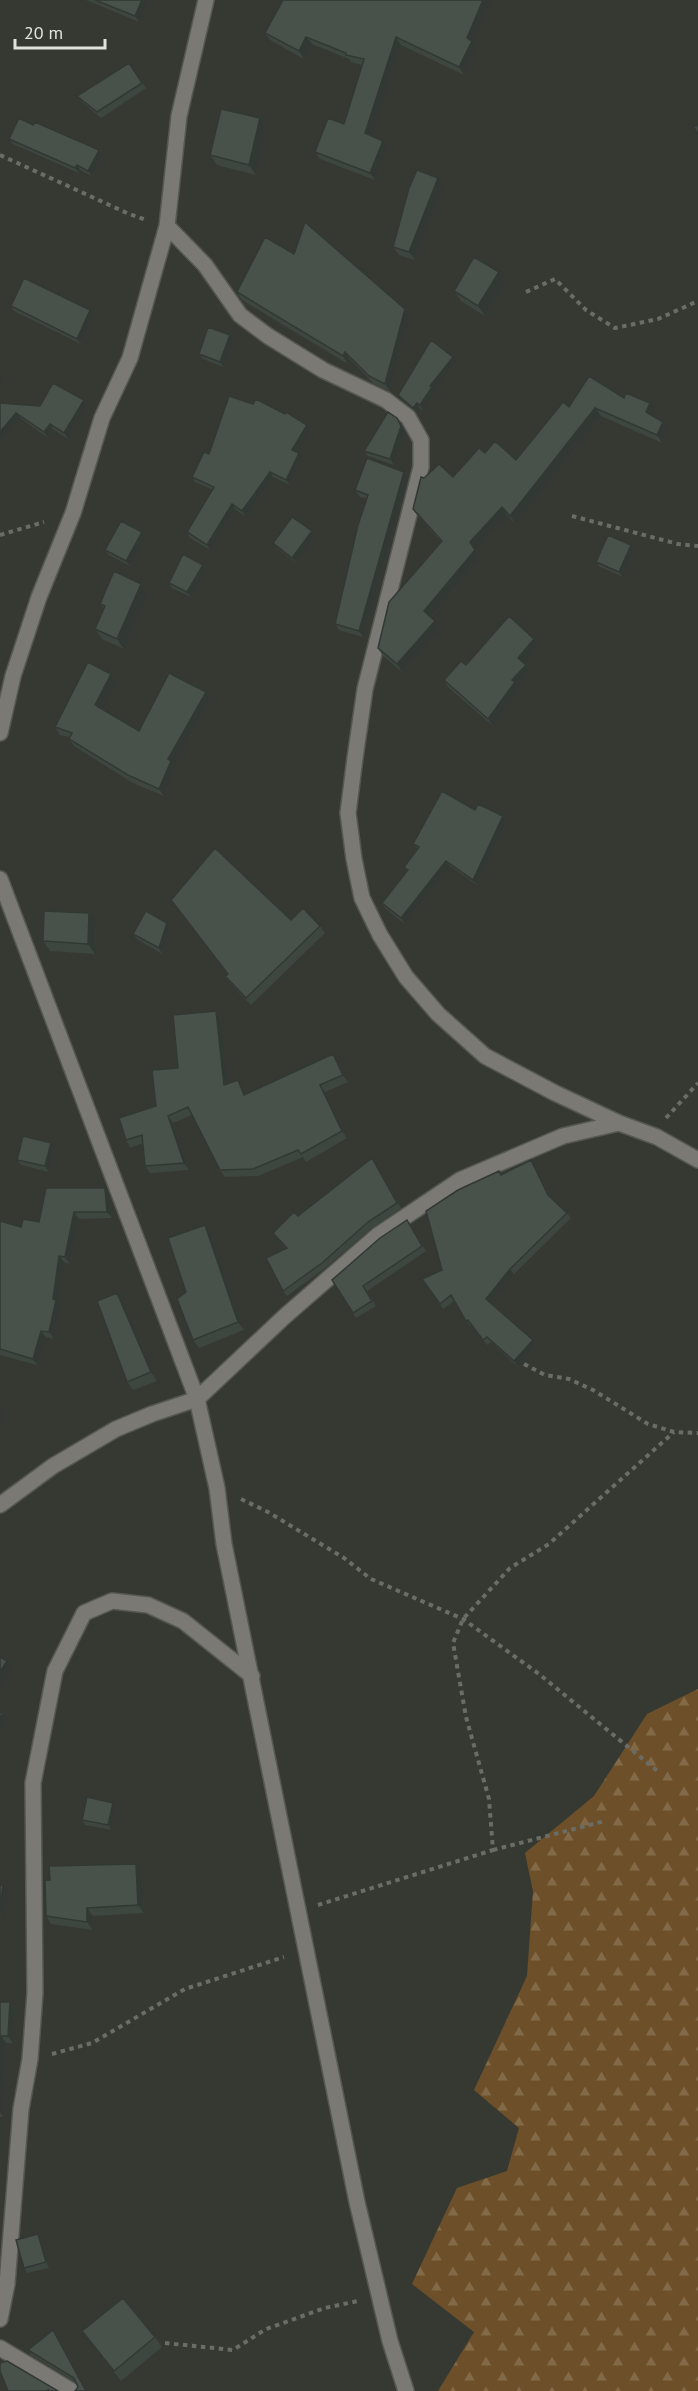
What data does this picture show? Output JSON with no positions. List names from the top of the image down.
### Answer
{
  "scale_bar": "20 m"
}
